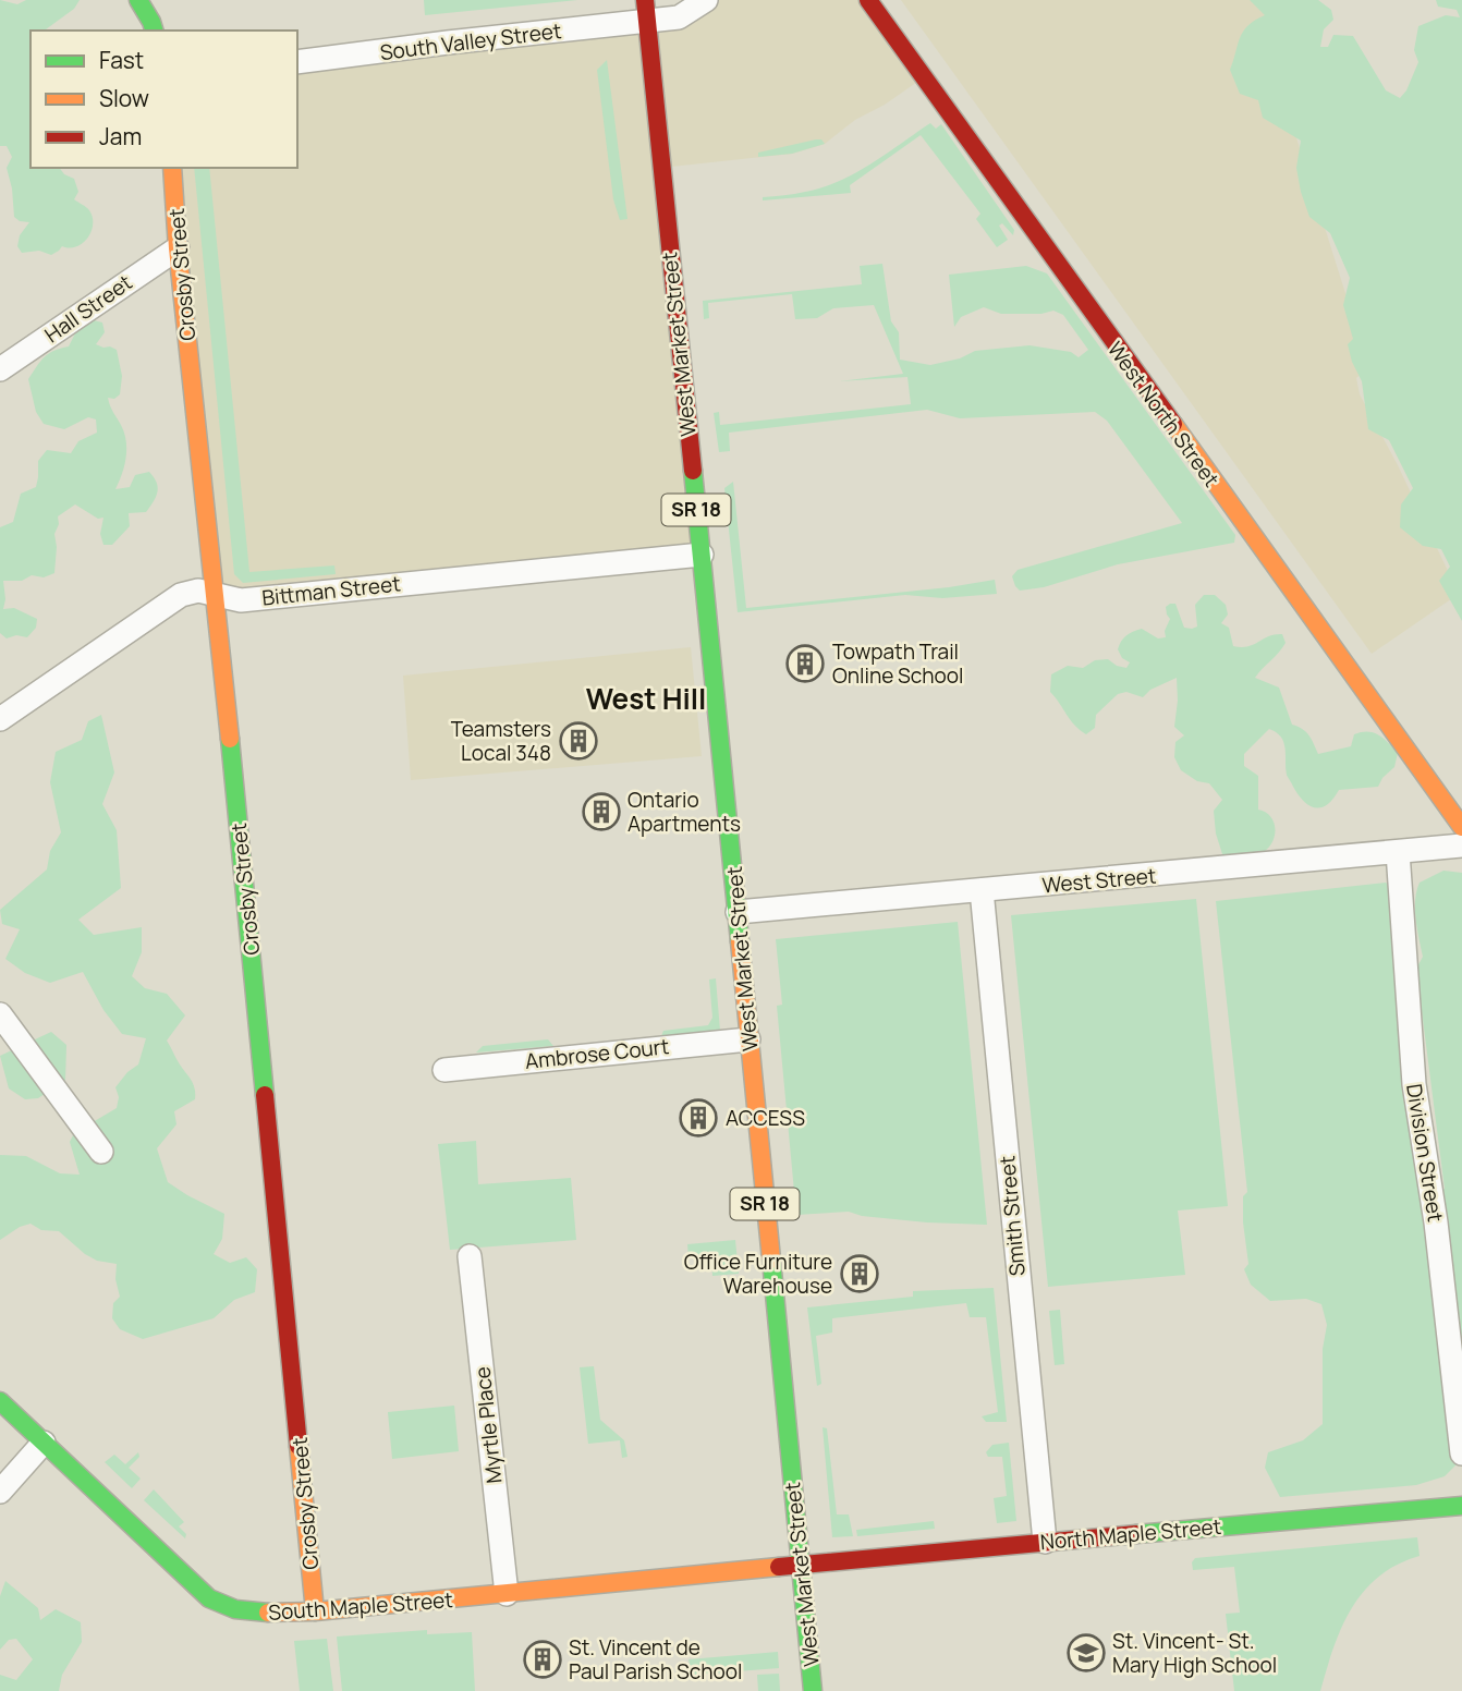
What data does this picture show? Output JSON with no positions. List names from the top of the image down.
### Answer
{
  "streets": {
    "street": [
      "South Valley Street",
      "Crosby Street",
      "Hall Street",
      "West Market Street",
      "West North Street",
      "SR 18",
      "Bittman Street",
      "West Street",
      "Ambrose Court",
      "Division Street",
      "Smith Street",
      "Myrtle Place",
      "North Maple Street",
      "South Maple Street"
    ]
  },
  "crossings": [
    ["South Valley Street", "West Market Street"],
    ["Crosby Street", "Hall Street"],
    ["Crosby Street", "Bittman Street"],
    ["Crosby Street", "South Maple Street"],
    ["West Market Street", "Bittman Street"],
    ["West Market Street", "West Street"],
    ["West Market Street", "Ambrose Court"],
    ["West Market Street", "North Maple Street"],
    ["West Market Street", "South Maple Street"],
    ["West Street", "Division Street"],
    ["West Street", "Smith Street"],
    ["Smith Street", "North Maple Street"],
    ["Myrtle Place", "South Maple Street"],
    ["North Maple Street", "South Maple Street"]
  ],
  "districts": ["West Hill"],
  "places": {
    "building": [
      "Towpath Trail Online School",
      "Teamsters Local 348",
      "Ontario Apartments",
      "ACCESS",
      "Office Furniture Warehouse",
      "St. Vincent de Paul Parish School"
    ],
    "school or university": ["St. Vincent- St. Mary High School"]
  },
  "legend": ["Fast", "Slow", "Jam"]
}
